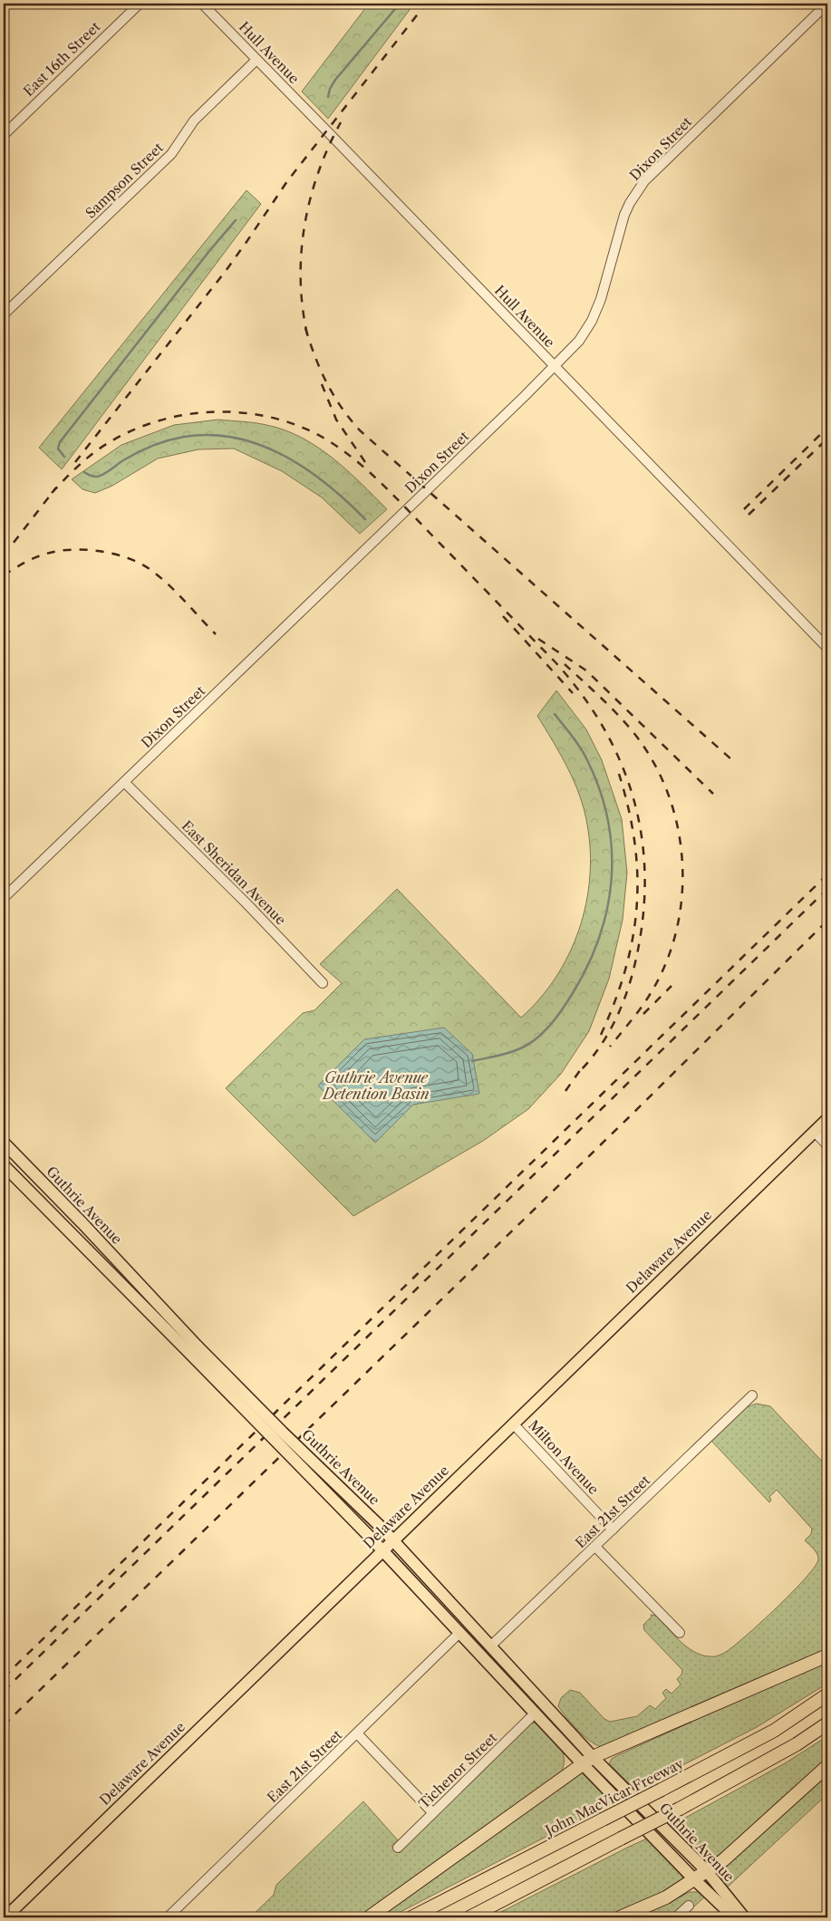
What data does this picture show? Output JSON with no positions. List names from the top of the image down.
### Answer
{
  "streets": {
    "highway": ["John MacVicar Freeway"],
    "main road": ["Guthrie Avenue", "Delaware Avenue"],
    "street": [
      "Hull Avenue",
      "East 16th Street",
      "Dixon Street",
      "Sampson Street",
      "East Sheridan Avenue",
      "Milton Avenue",
      "East 21st Street",
      "Tichenor Street"
    ]
  },
  "crossings": [
    ["Hull Avenue", "Dixon Street"],
    ["Hull Avenue", "Sampson Street"],
    ["Dixon Street", "East Sheridan Avenue"],
    ["Guthrie Avenue", "Delaware Avenue"],
    ["Guthrie Avenue", "East 21st Street"],
    ["Guthrie Avenue", "Tichenor Street"],
    ["Delaware Avenue", "Milton Avenue"],
    ["Milton Avenue", "East 21st Street"]
  ],
  "water": ["Guthrie Avenue Detention Basin"]
}
